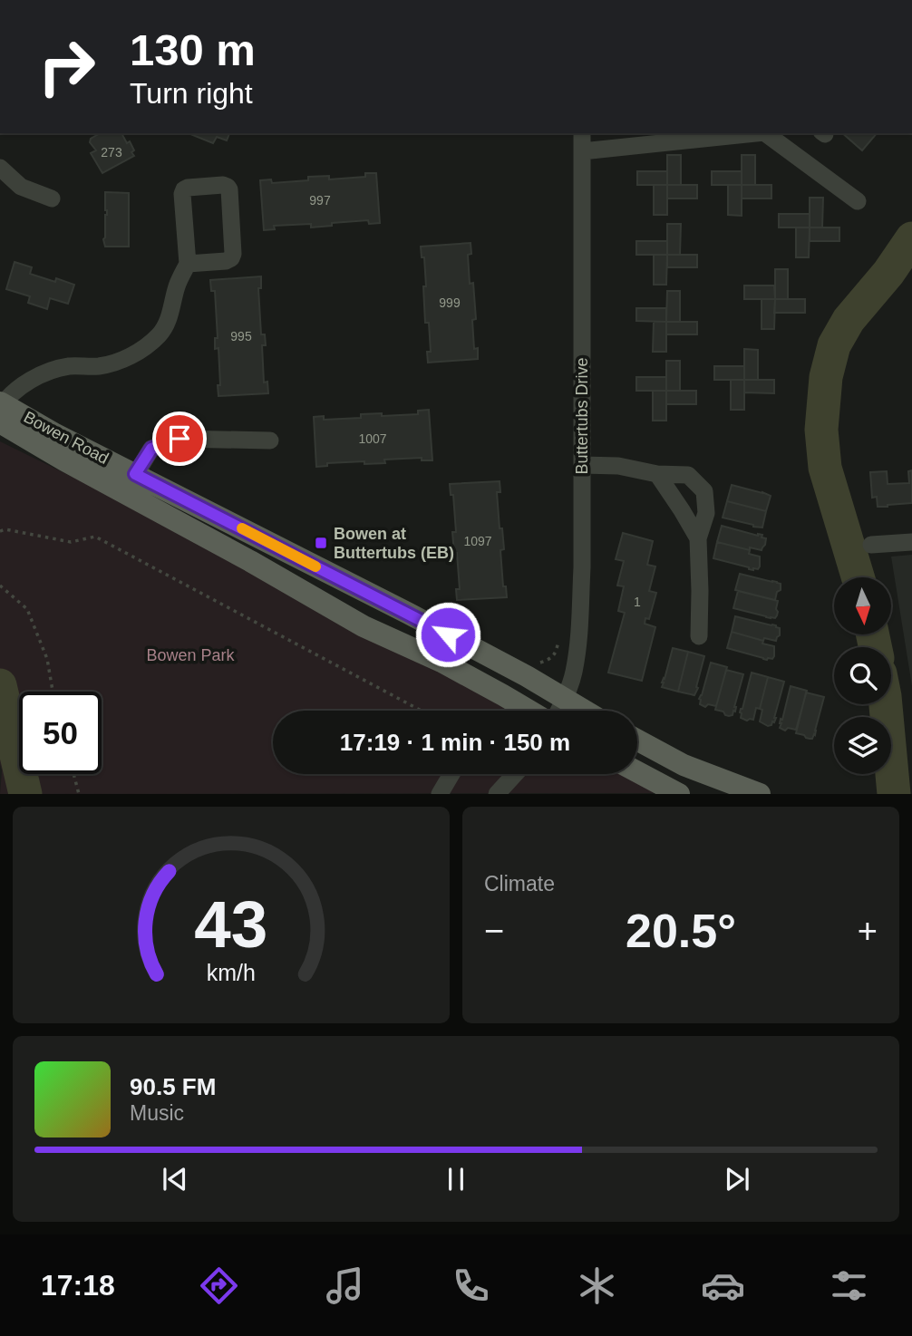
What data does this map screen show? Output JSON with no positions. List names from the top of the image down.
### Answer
{
  "streets": {
    "main road": ["Bowen Road"],
    "street": ["Buttertubs Drive"]
  },
  "crossings": [
    ["Buttertubs Drive", "Bowen Road"]
  ],
  "parks": ["Bowen Park"],
  "places": {
    "transit": ["Bowen at Buttertubs (EB)"]
  },
  "house_numbers": [
    "273",
    "997",
    "999",
    "995",
    "1007",
    "1097",
    "1"
  ],
  "north": "bottom",
  "page": {
    "turn": ["130 m", "Turn right"],
    "limit": "50",
    "trip": "17:19 · 1 min · 150 m",
    "tile": "Climate",
    "heat": ["−", "20.5°", "+"],
    "song": ["90.5 FM", "Music"],
    "tabs": "17:18",
    "gauge": ["43", "km/h"]
  }
}
